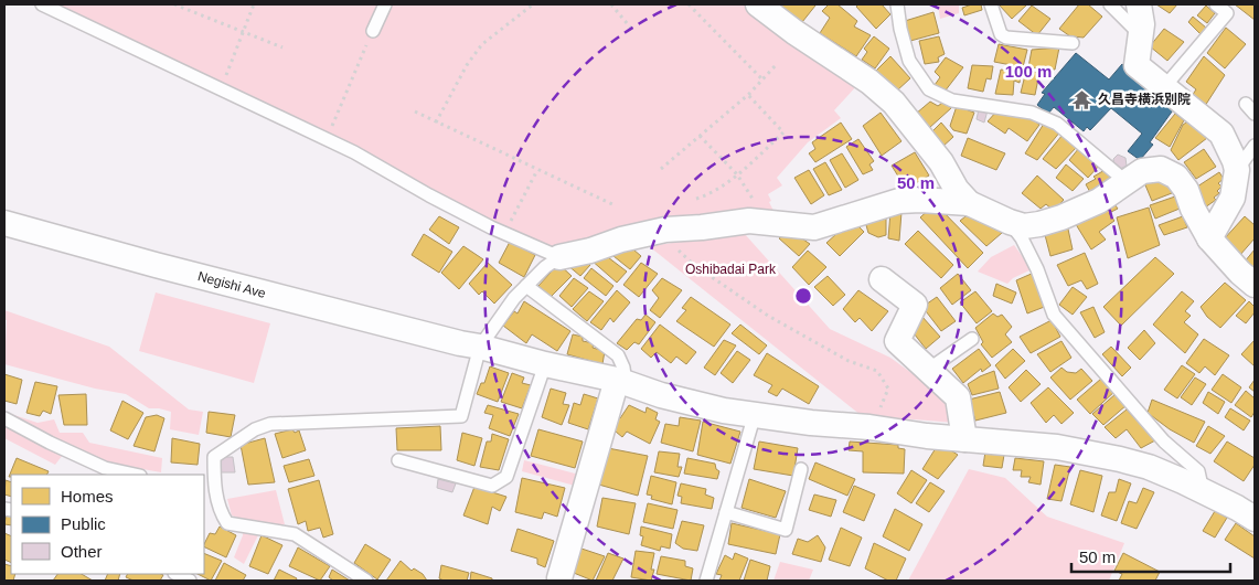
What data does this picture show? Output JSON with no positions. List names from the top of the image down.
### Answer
{
  "streets": {
    "street": ["Negishi Ave"]
  },
  "parks": ["Oshibadai Park"],
  "places": {
    "temple": ["久昌寺横浜別院"]
  },
  "legend": ["Homes", "Public", "Other"],
  "scale_bar": "50 m",
  "rings": ["100 m", "50 m"]
}
